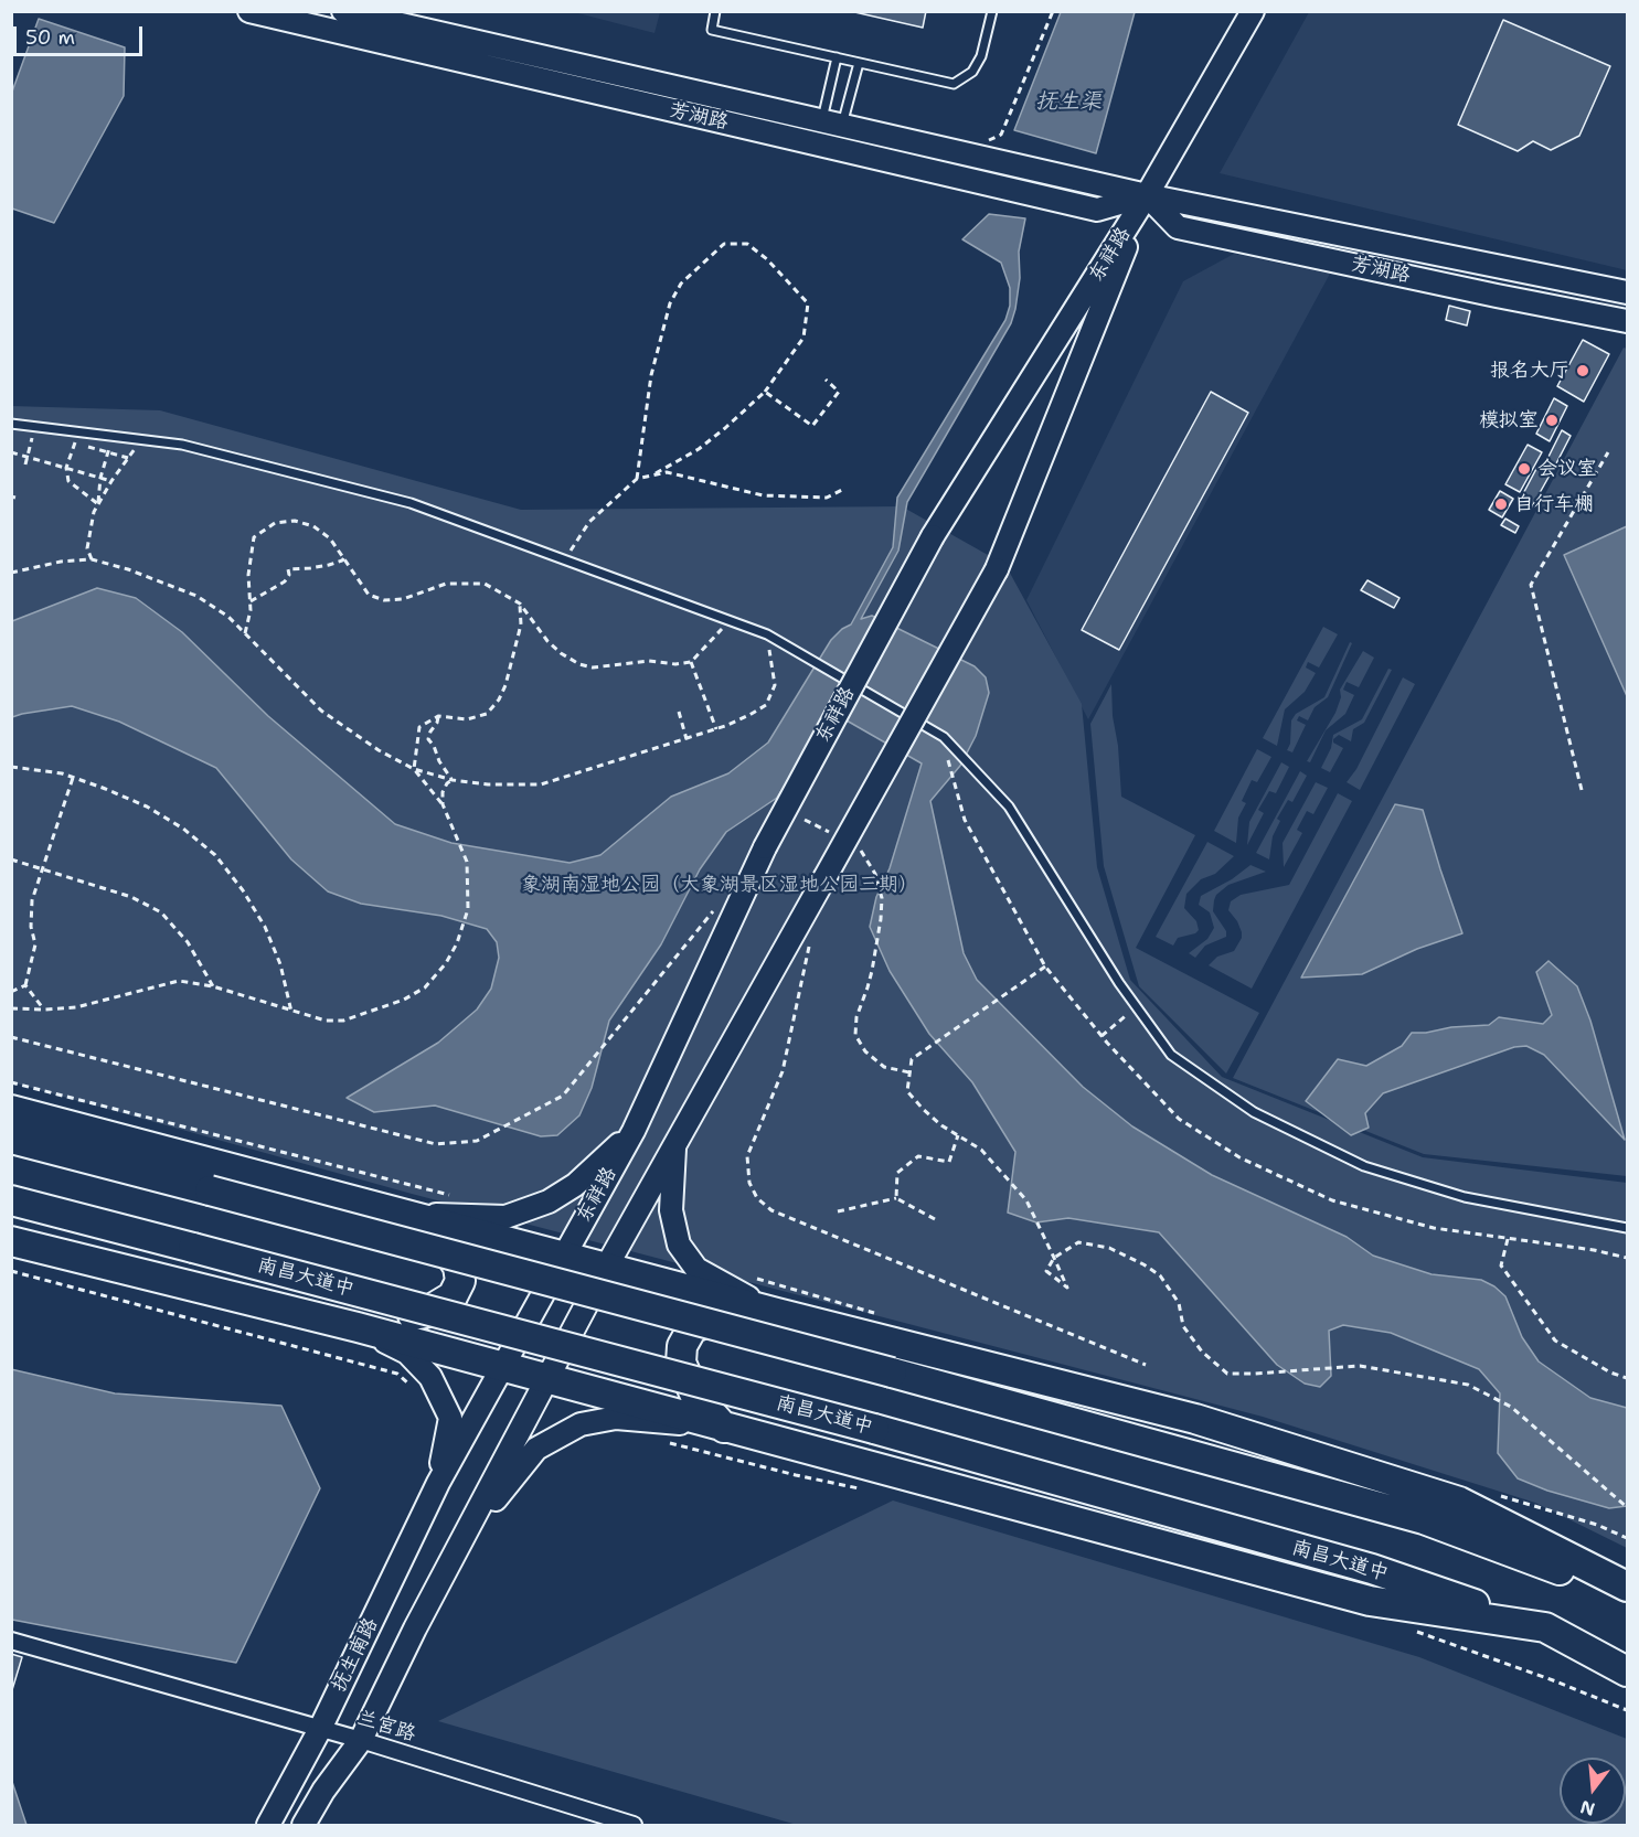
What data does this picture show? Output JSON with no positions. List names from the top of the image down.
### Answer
{
  "streets": {
    "highway": ["南昌大道中"],
    "main road": ["芳湖路", "东祥路", "抚生南路"],
    "street": ["兰宫路"]
  },
  "crossings": [
    ["芳湖路", "东祥路"],
    ["东祥路", "抚生南路"],
    ["抚生南路", "兰宫路"]
  ],
  "water": ["抚生渠"],
  "parks": ["象湖南湿地公园（大象湖景区湿地公园三期）"],
  "places": [
    "报名大厅",
    "模拟室",
    "会议室",
    "自行车棚"
  ],
  "scale_bar": "50 m",
  "north": "bottom"
}
